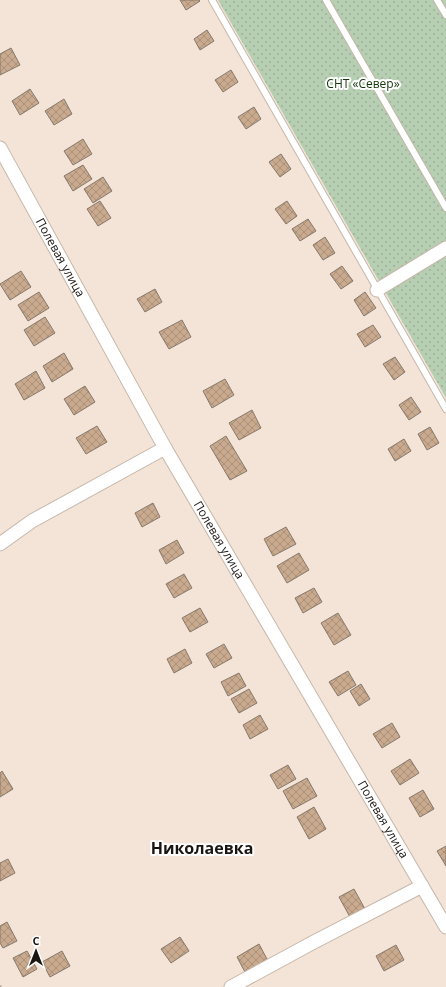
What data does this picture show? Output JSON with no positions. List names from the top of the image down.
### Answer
{
  "streets": {
    "street": ["Полевая улица"]
  },
  "districts": ["Николаевка"],
  "parks": ["СНТ «Север»"],
  "north": "top"
}
